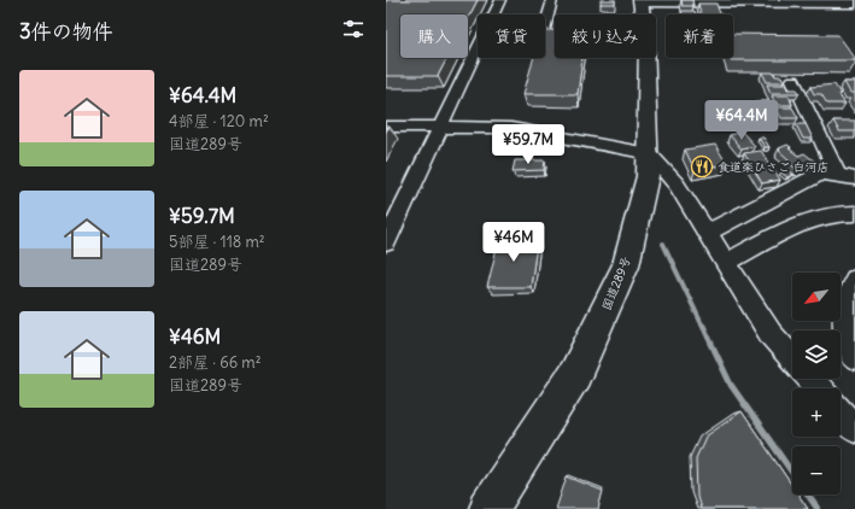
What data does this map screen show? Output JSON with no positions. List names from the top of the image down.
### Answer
{
  "streets": {
    "highway": ["国道289号"]
  },
  "places": {
    "restaurant": ["食道楽ひさご 白河店"]
  },
  "north": "bottom left",
  "page": {
    "heading": "3件の物件",
    "chip": [
      "購入",
      "賃貸",
      "絞り込み",
      "新着"
    ],
    "list": [
      {
        "name": "¥64.4M",
        "note": "4部屋 · 120 m² · 国道289号"
      },
      {
        "name": "¥59.7M",
        "note": "5部屋 · 118 m² · 国道289号"
      },
      {
        "name": "¥46M",
        "note": "2部屋 · 66 m² · 国道289号"
      }
    ],
    "price": ["¥64.4M", "¥59.7M", "¥46M"],
    "map_buttons": ["+", "−"]
  }
}
